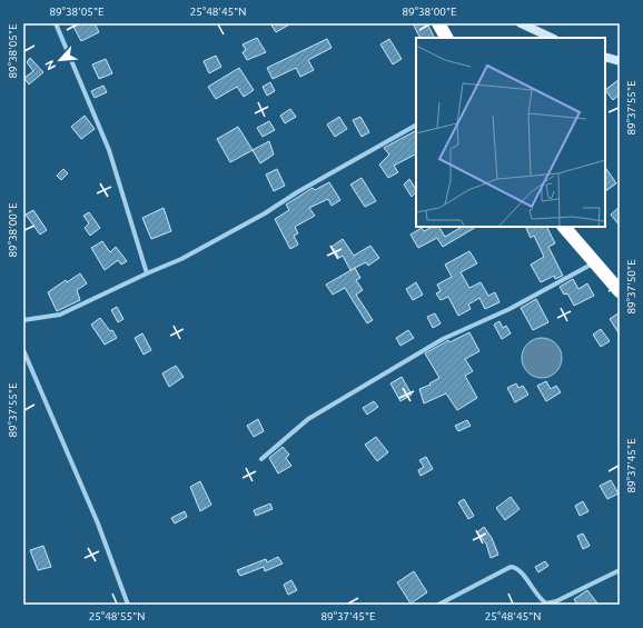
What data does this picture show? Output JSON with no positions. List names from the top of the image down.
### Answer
{
  "north": "bottom left",
  "coordinates": [
    "89°38'05\"E",
    "25°48'45\"N",
    "89°38'00\"E",
    "89°37'55\"E",
    "89°37'50\"E",
    "89°37'45\"E",
    "25°48'55\"N"
  ]
}
